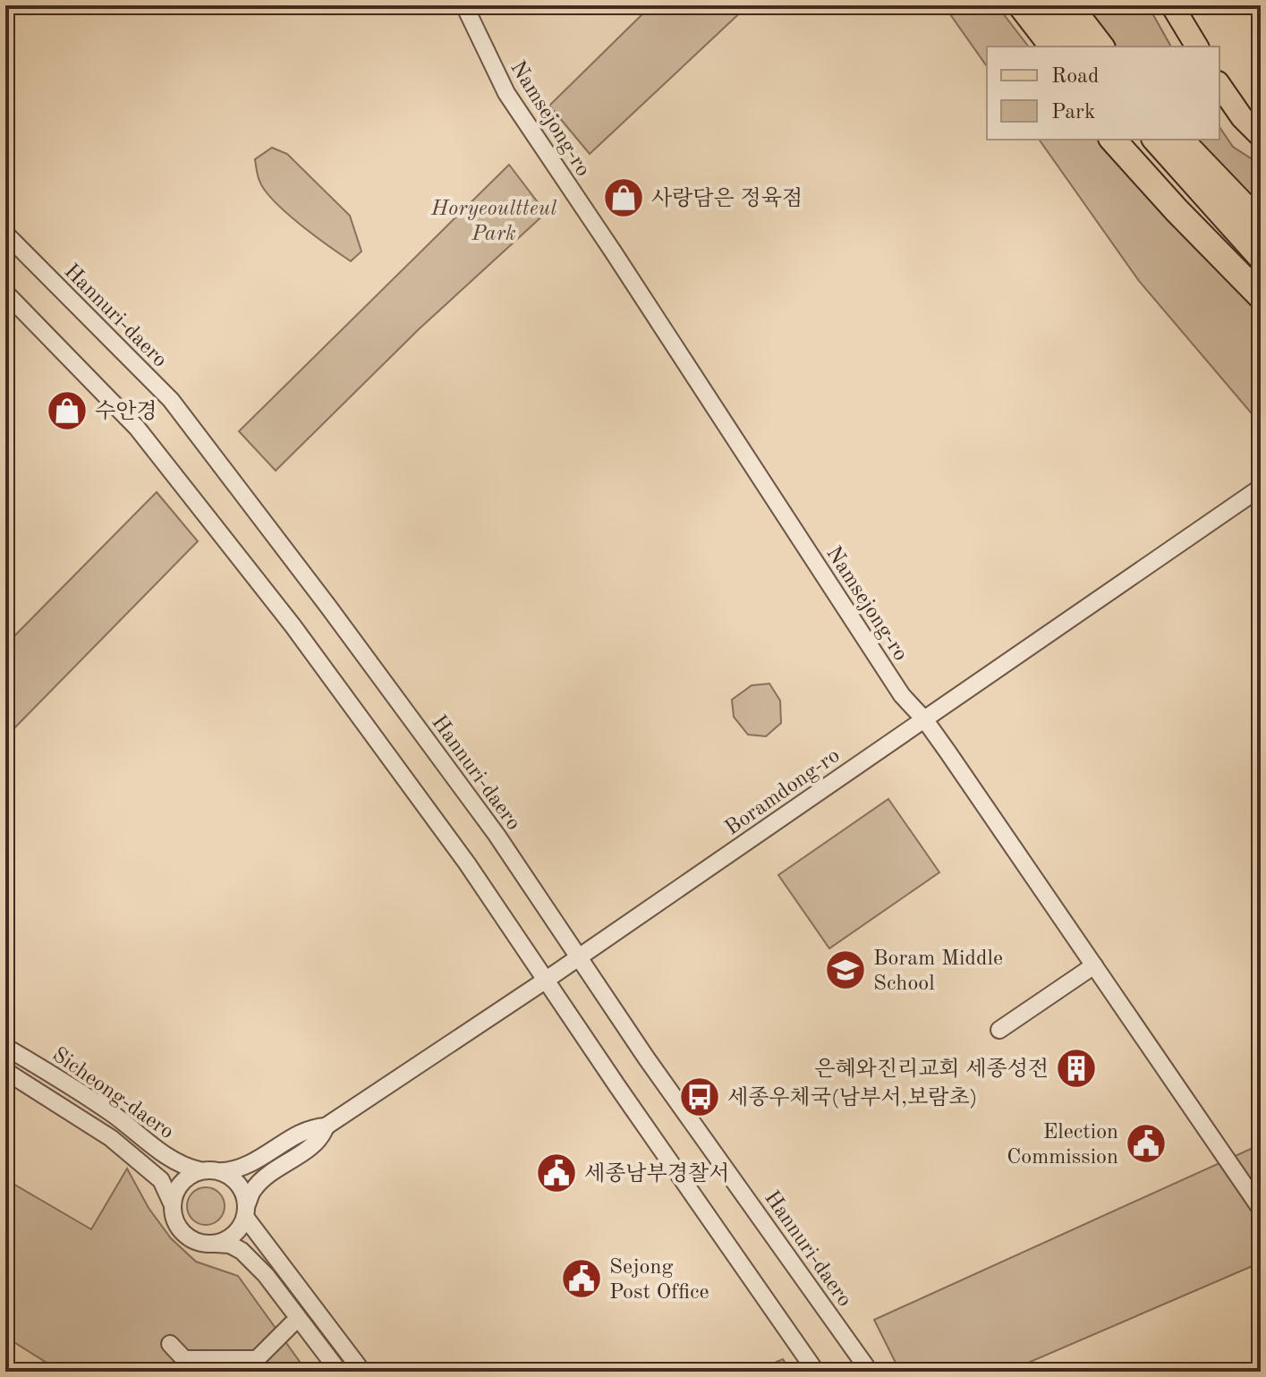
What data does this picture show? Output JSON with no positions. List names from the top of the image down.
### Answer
{
  "streets": {
    "street": [
      "Namsejong-ro",
      "Hannuri-daero",
      "Boramdong-ro",
      "Sicheong-daero"
    ]
  },
  "crossings": [
    ["Namsejong-ro", "Boramdong-ro"],
    ["Hannuri-daero", "Boramdong-ro"]
  ],
  "parks": ["Horyeoultteul Park"],
  "places": {
    "shop": ["사랑담은 정육점", "수안경"],
    "school or university": ["Boram Middle School"],
    "building": ["은혜와진리교회 세종성전"],
    "bus stop": ["세종우체국(남부서,보람초)"],
    "public building": ["Election Commission", "세종남부경찰서", "Sejong Post Office"]
  },
  "legend": ["Road", "Park"]
}
